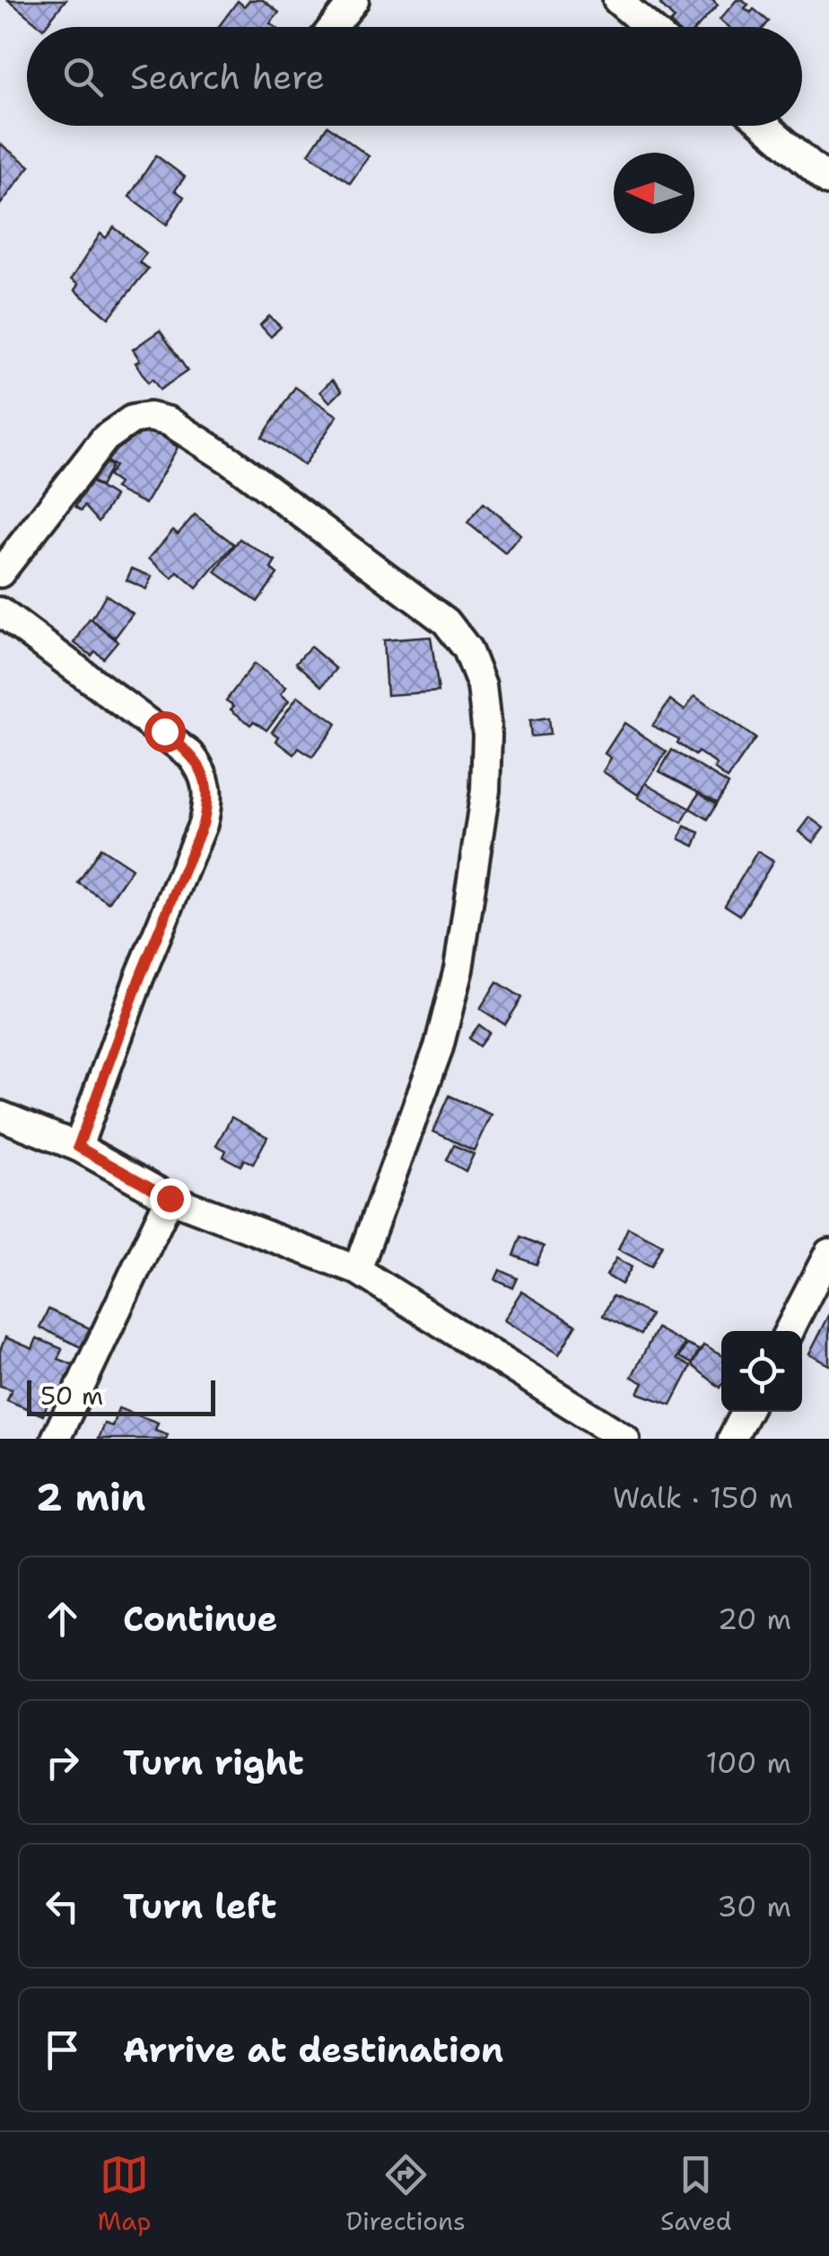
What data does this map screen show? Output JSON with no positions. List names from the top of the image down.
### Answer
{
  "scale_bar": "50 m",
  "north": "left",
  "page": {
    "search": "Search here",
    "scale": "50 m",
    "heading": ["2 min", "Walk · 150 m"],
    "list": [
      ["Continue", "20 m"],
      ["Turn right", "100 m"],
      ["Turn left", "30 m"],
      "Arrive at destination"
    ],
    "nav": ["Map", "Directions", "Saved"]
  }
}
